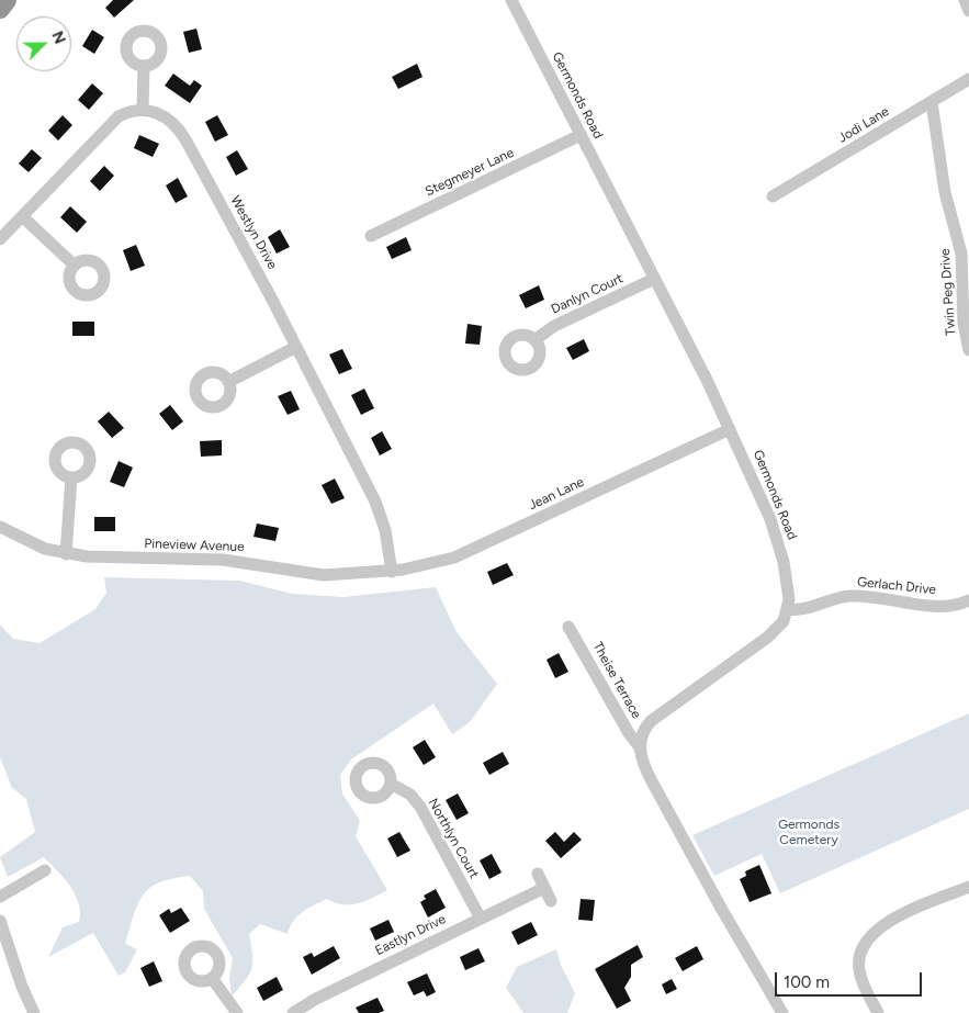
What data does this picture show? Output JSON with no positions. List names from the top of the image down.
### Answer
{
  "streets": {
    "street": [
      "Germonds Road",
      "Jodi Lane",
      "Stegmeyer Lane",
      "Westlyn Drive",
      "Twin Peg Drive",
      "Danlyn Court",
      "Jean Lane",
      "Pineview Avenue",
      "Gerlach Drive",
      "Theise Terrace",
      "Northlyn Court",
      "Eastlyn Drive"
    ]
  },
  "crossings": [
    ["Germonds Road", "Stegmeyer Lane"],
    ["Germonds Road", "Danlyn Court"],
    ["Germonds Road", "Jean Lane"],
    ["Germonds Road", "Gerlach Drive"],
    ["Jodi Lane", "Twin Peg Drive"],
    ["Westlyn Drive", "Jean Lane"],
    ["Westlyn Drive", "Pineview Avenue"],
    ["Jean Lane", "Pineview Avenue"],
    ["Northlyn Court", "Eastlyn Drive"]
  ],
  "parks": ["Germonds Cemetery"],
  "scale_bar": "100 m",
  "north": "top right"
}
